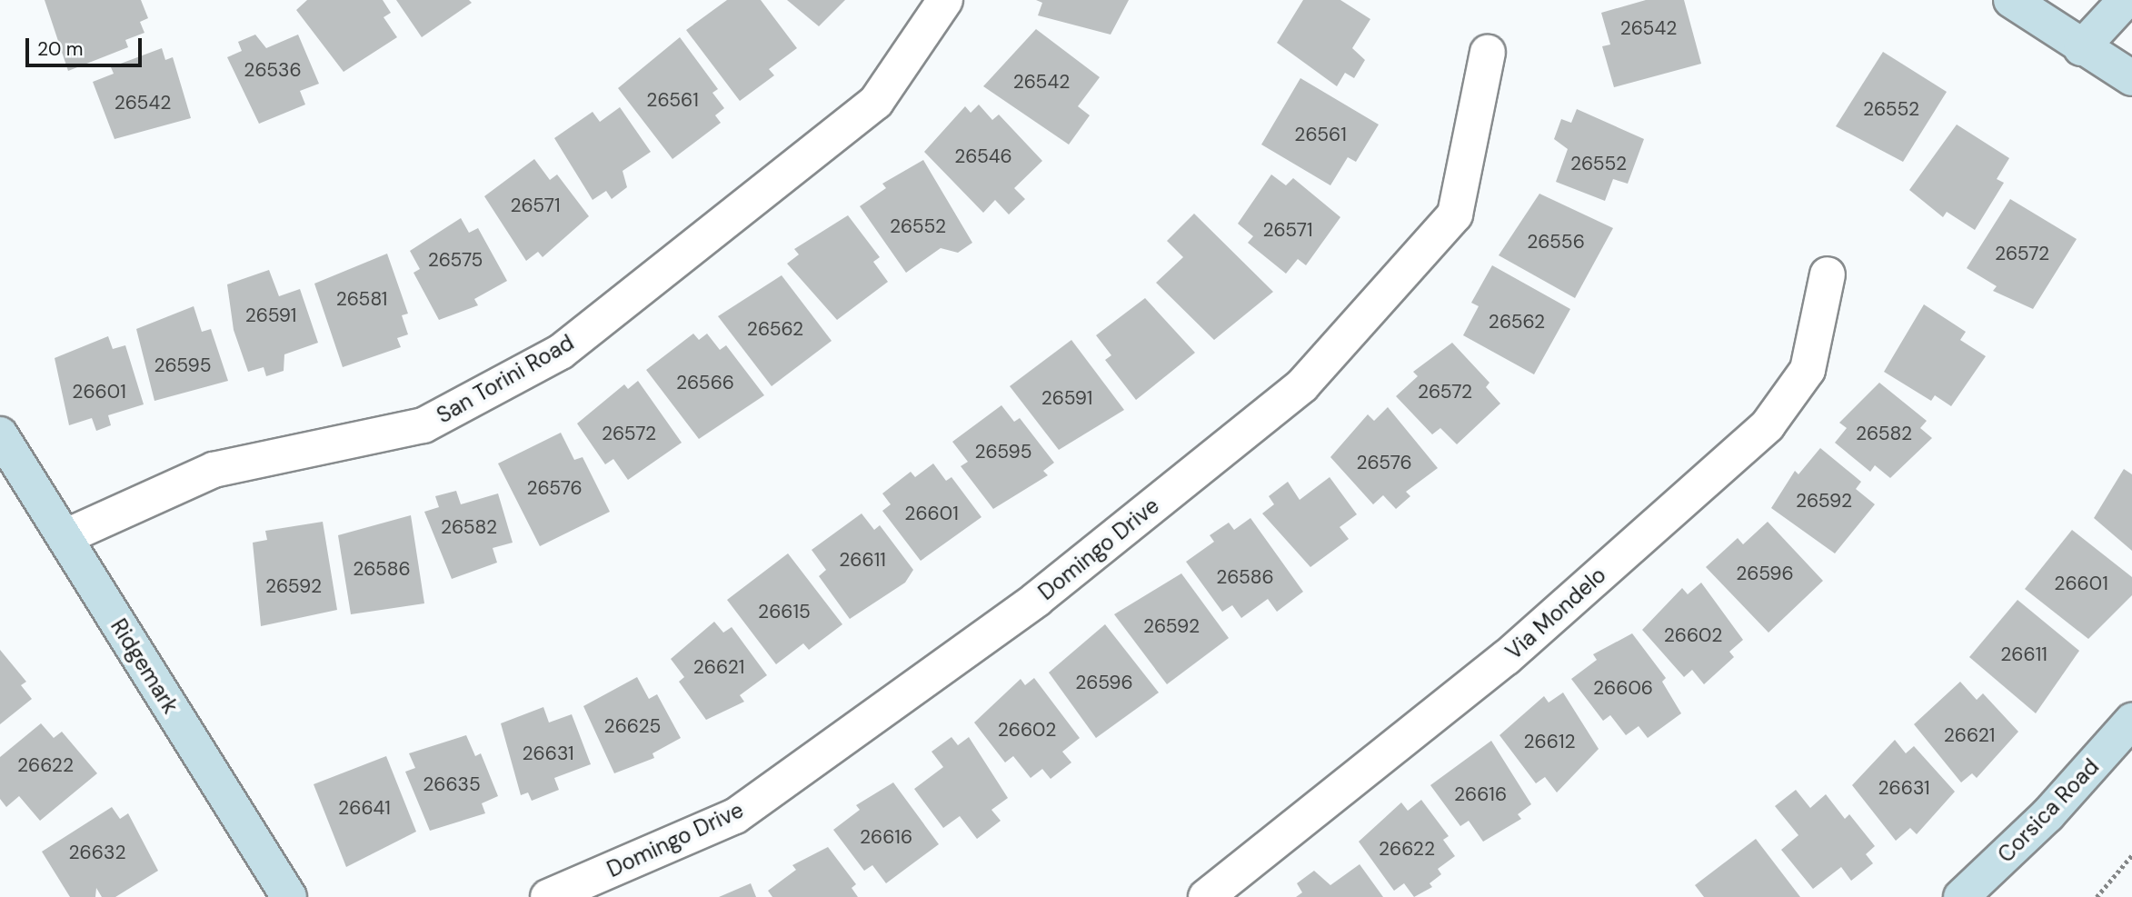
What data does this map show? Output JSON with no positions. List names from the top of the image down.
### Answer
{
  "streets": {
    "street": [
      "San Torini Road",
      "Domingo Drive",
      "Via Mondelo",
      "Ridgemark",
      "Corsica Road"
    ]
  },
  "crossings": [
    ["San Torini Road", "Ridgemark"]
  ],
  "house_numbers": [
    "26542",
    "26536",
    "26542",
    "26561",
    "26542",
    "26552",
    "26561",
    "26546",
    "26552",
    "26571",
    "26552",
    "26571",
    "26556",
    "26572",
    "26575",
    "26581",
    "26591",
    "26562",
    "26562",
    "26595",
    "26566",
    "26601",
    "26572",
    "26591",
    "26572",
    "26582",
    "26595",
    "26576",
    "26576",
    "26592",
    "26601",
    "26582",
    "26611",
    "26586",
    "26596",
    "26586",
    "26601",
    "26592",
    "26615",
    "26592",
    "26602",
    "26611",
    "26621",
    "26596",
    "26606",
    "26625",
    "26602",
    "26621",
    "26612",
    "26631",
    "26622",
    "26635",
    "26631",
    "26616",
    "26641",
    "26616",
    "26622",
    "26632"
  ],
  "scale_bar": "20 m"
}
